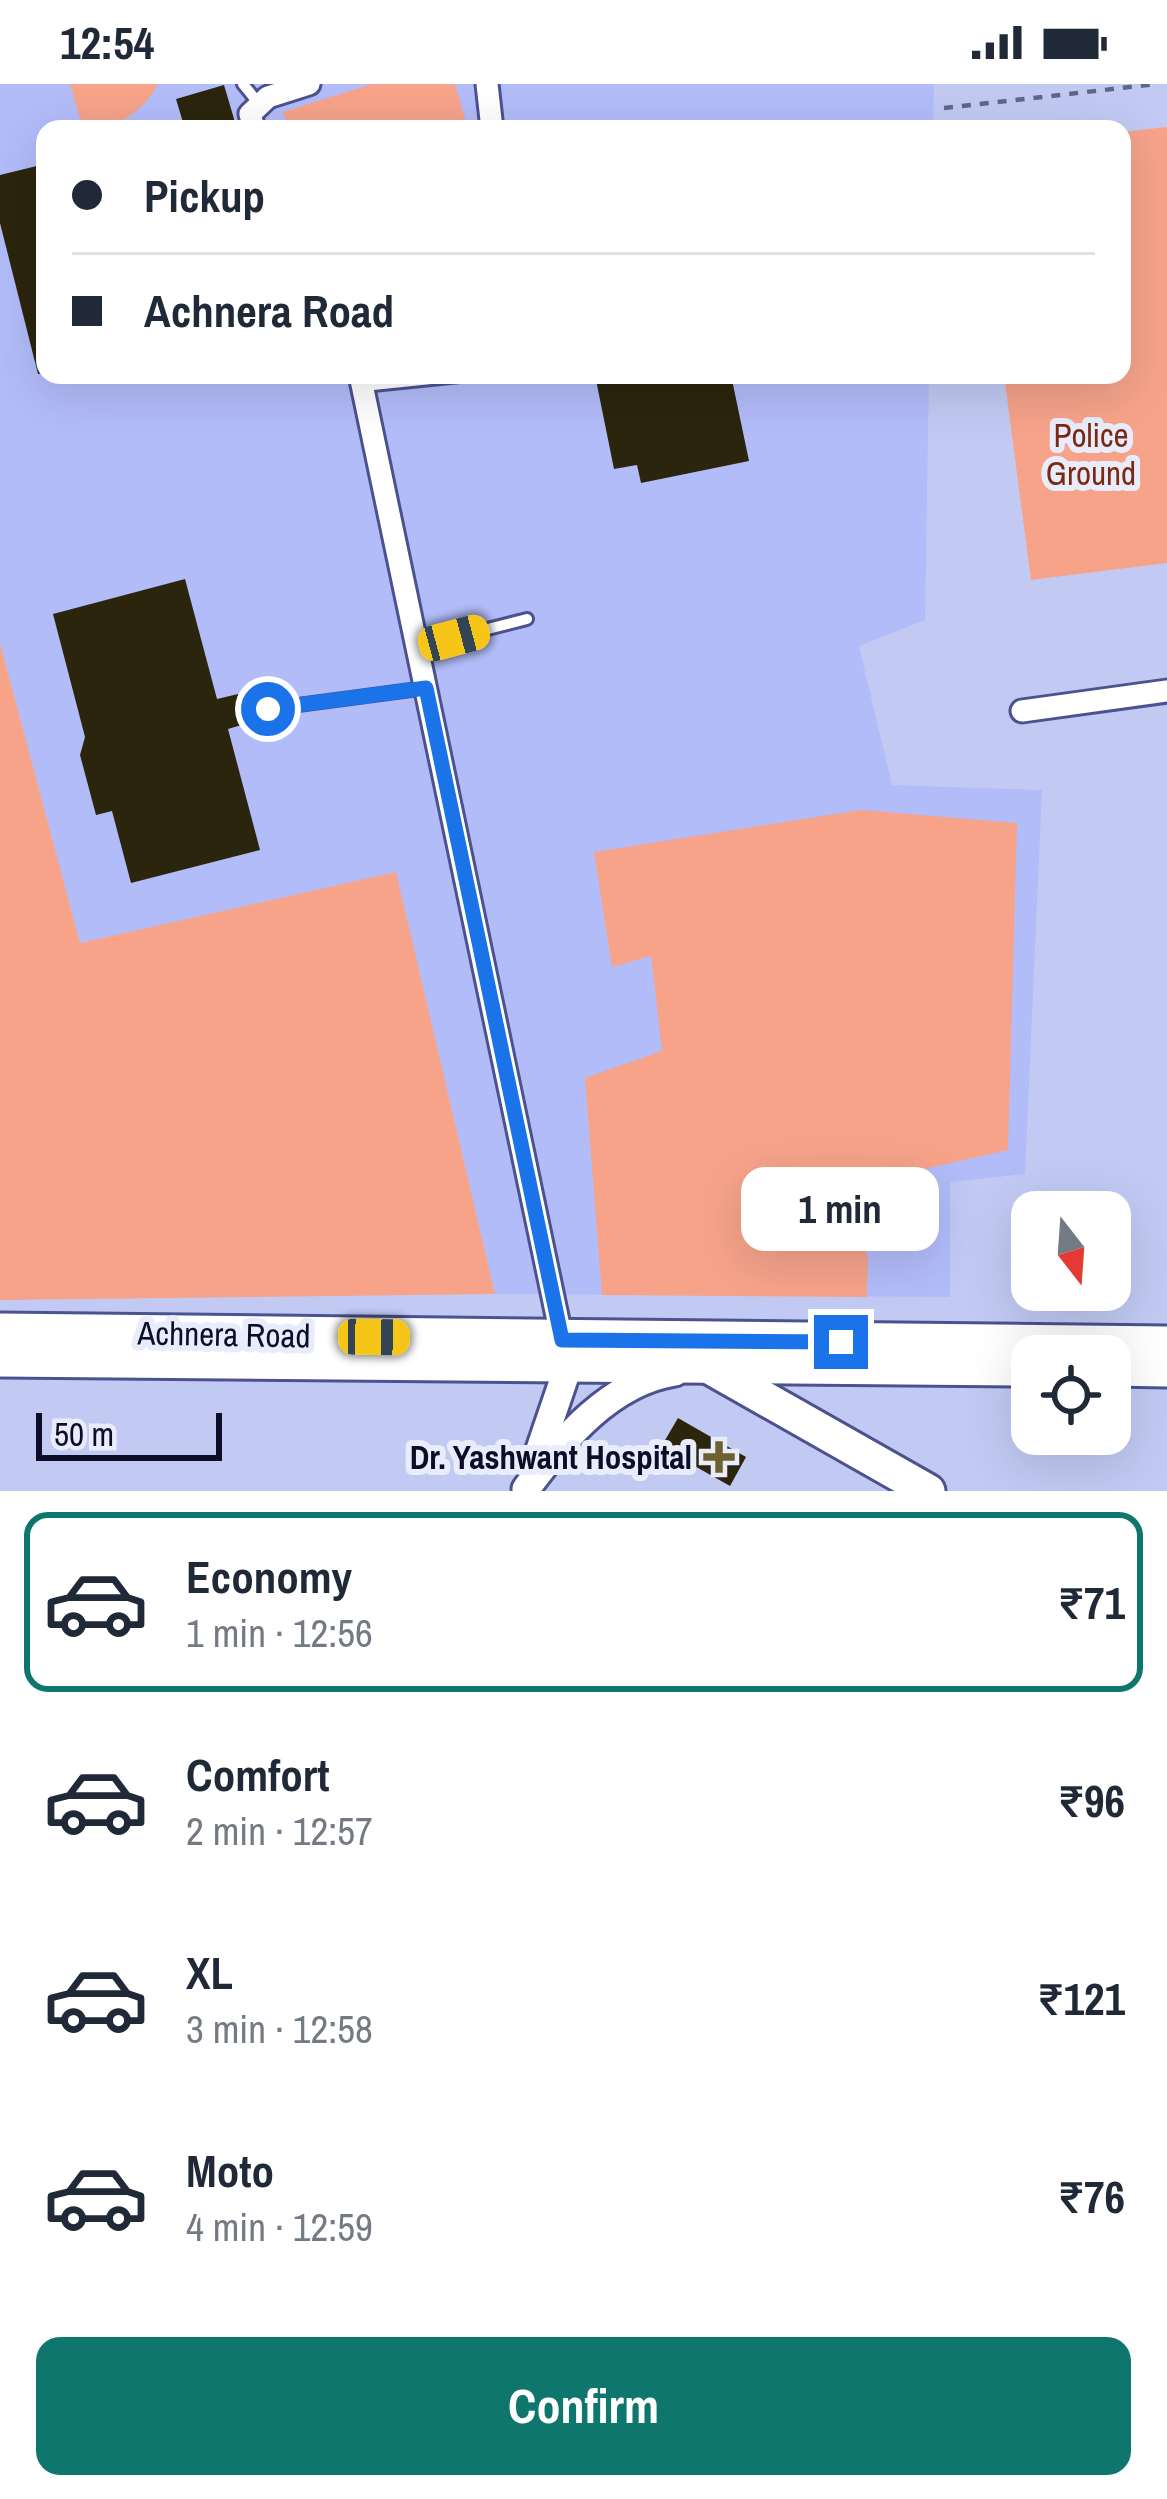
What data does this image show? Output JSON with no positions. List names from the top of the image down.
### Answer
{
  "streets": {
    "main road": ["Achnera Road"]
  },
  "parks": ["Police Ground"],
  "places": {
    "health": ["Dr. Yashwant Hospital"]
  },
  "scale_bar": "50 m",
  "north": "bottom",
  "page": {
    "status": "12:54",
    "banner": ["Pickup", "Achnera Road"],
    "bubble": "1 min",
    "scale": "50 m",
    "list": [
      {
        "name": "Economy",
        "note": "1 min · 12:56",
        "value": "₹71"
      },
      {
        "name": "Comfort",
        "note": "2 min · 12:57",
        "value": "₹96"
      },
      {
        "name": "XL",
        "note": "3 min · 12:58",
        "value": "₹121"
      },
      {
        "name": "Moto",
        "note": "4 min · 12:59",
        "value": "₹76"
      }
    ],
    "buttons": "Confirm"
  }
}
